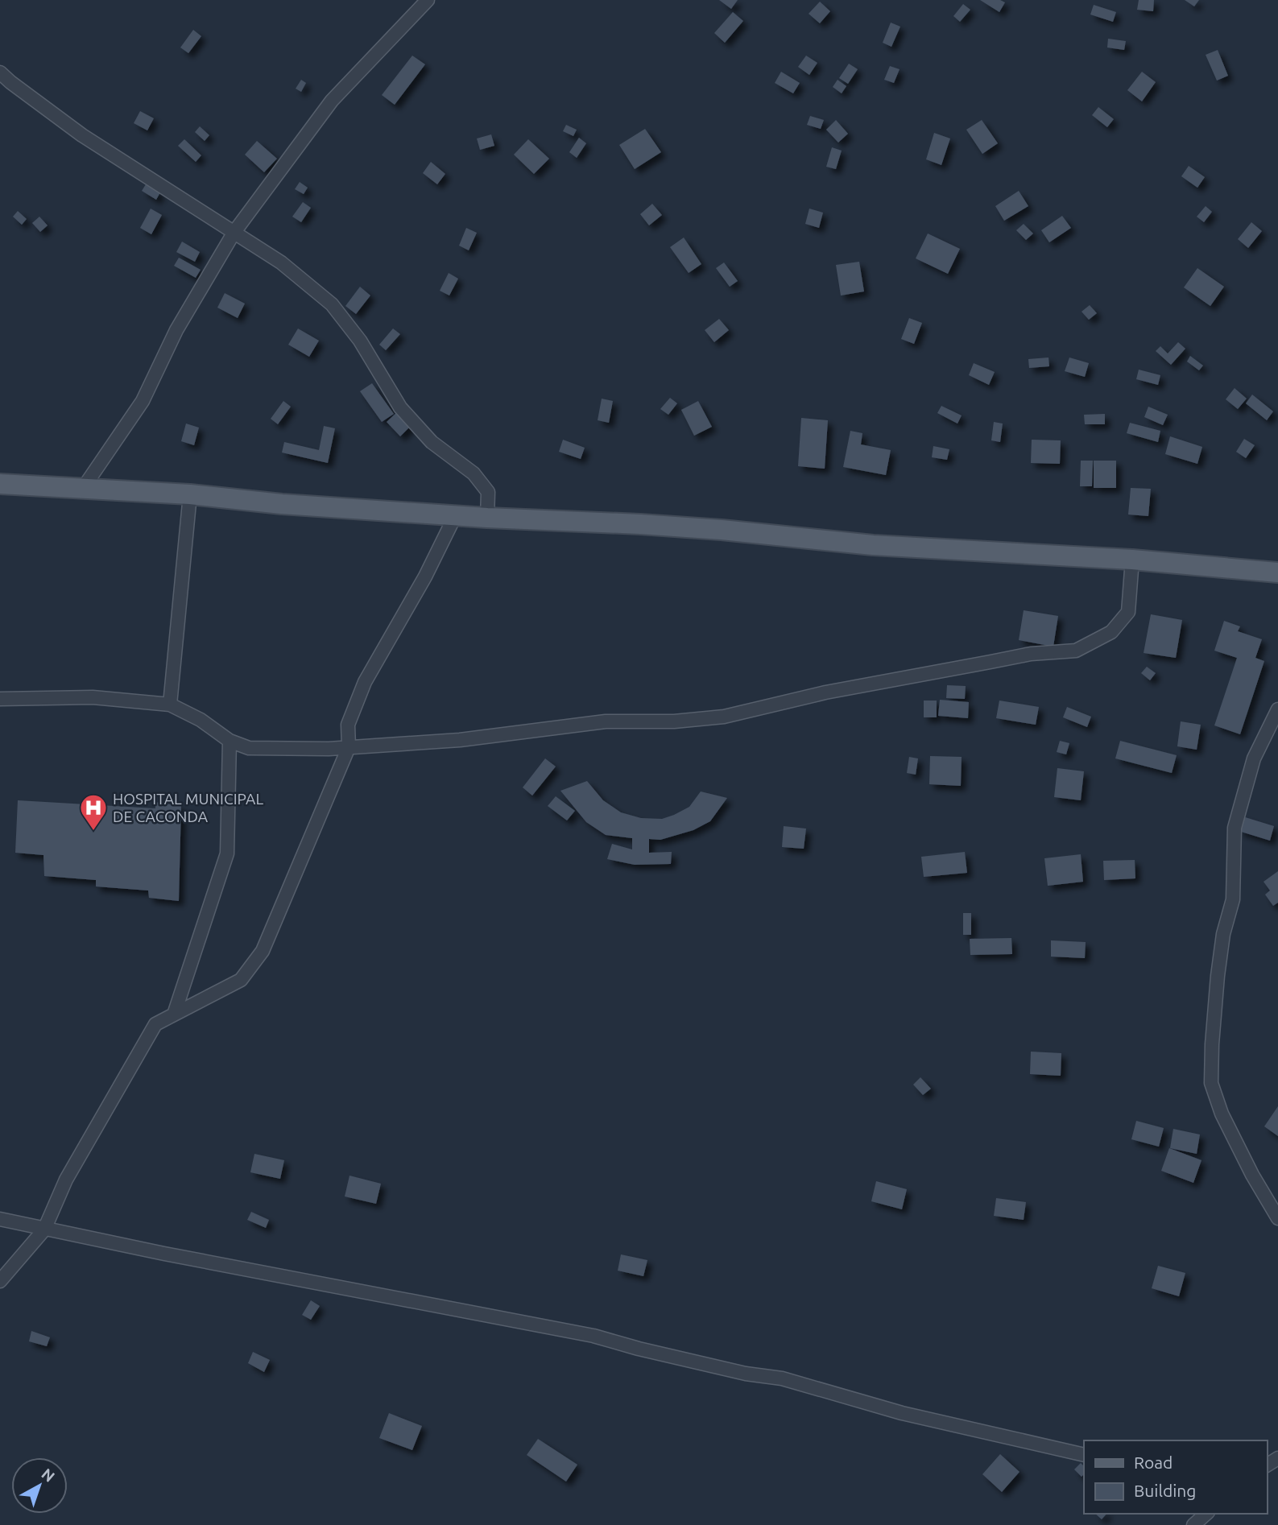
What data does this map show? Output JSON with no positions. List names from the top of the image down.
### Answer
{
  "places": {
    "hospital": ["HOSPITAL MUNICIPAL DE CACONDA"]
  },
  "legend": ["Road", "Building"],
  "north": "top right"
}
